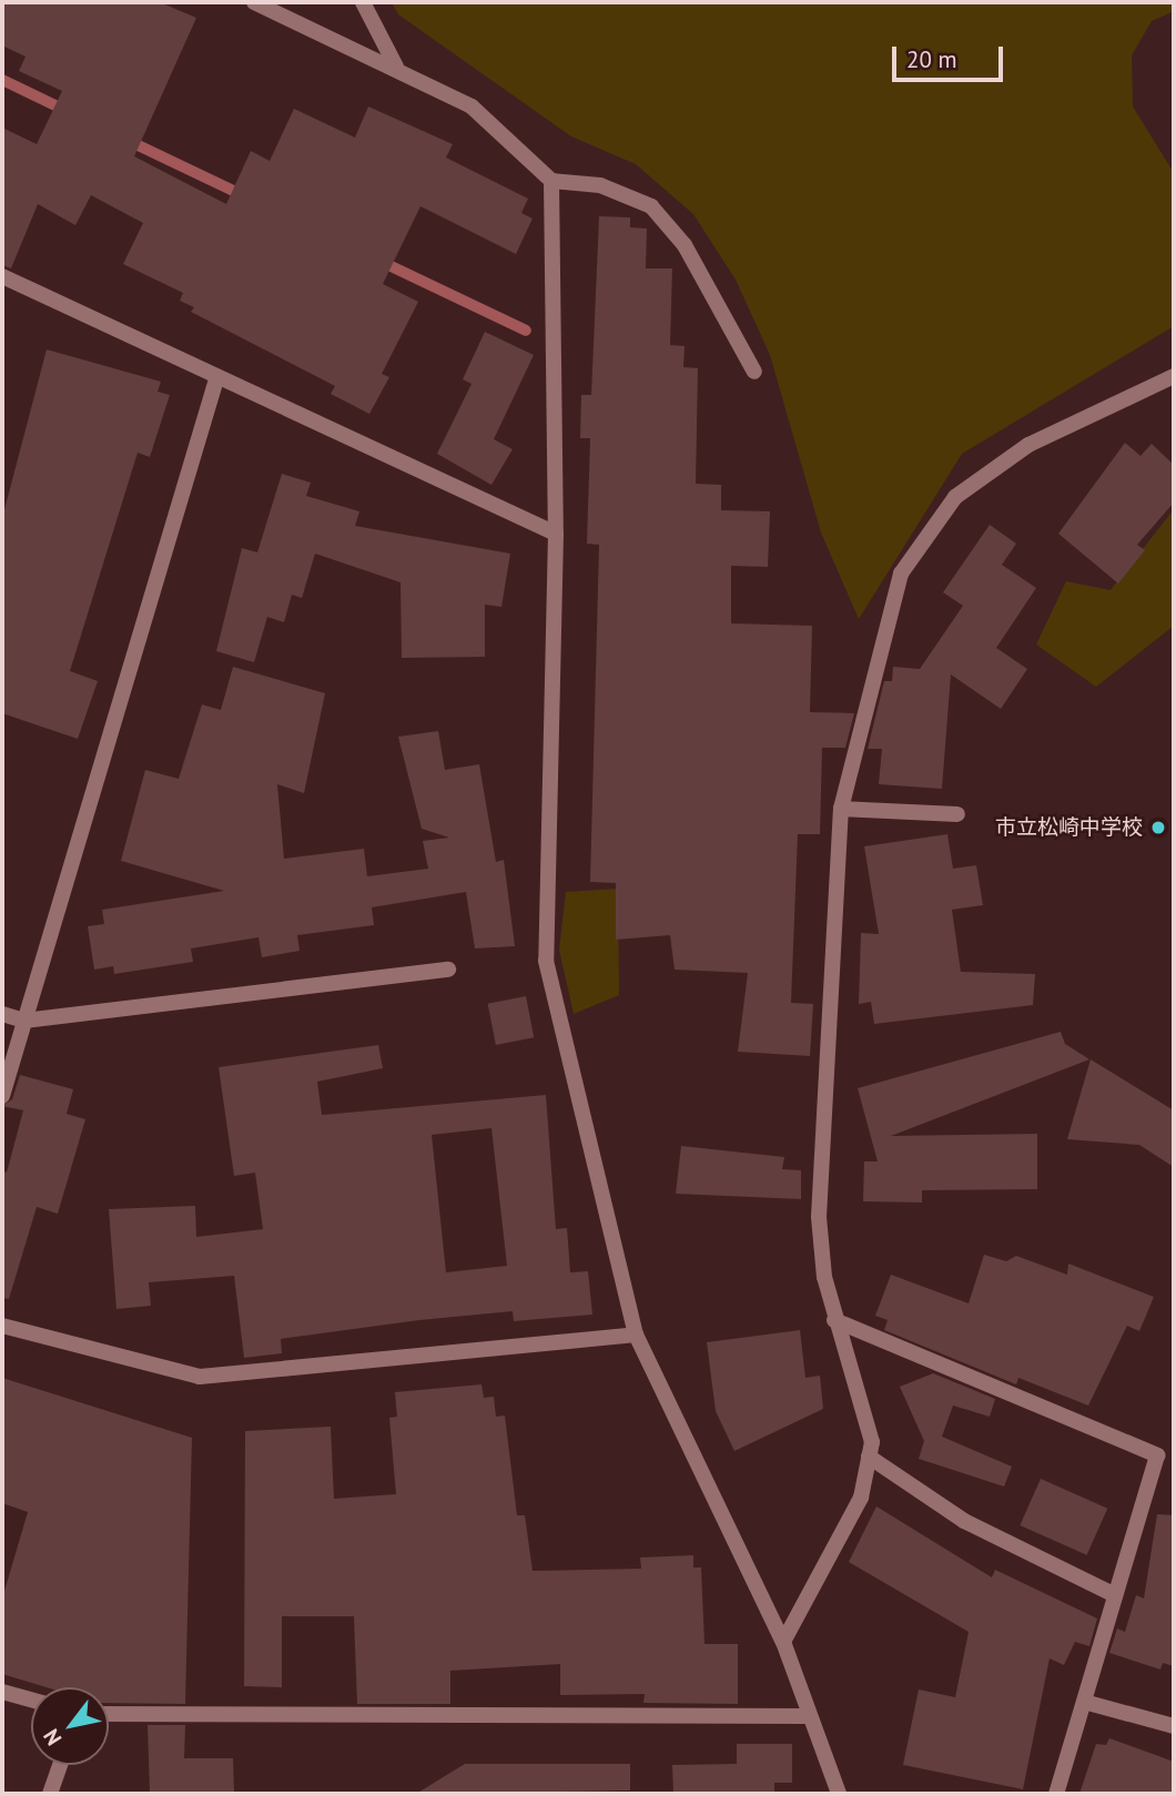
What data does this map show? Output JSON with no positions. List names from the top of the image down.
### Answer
{
  "places": ["市立松崎中学校"],
  "scale_bar": "20 m",
  "north": "bottom left"
}
